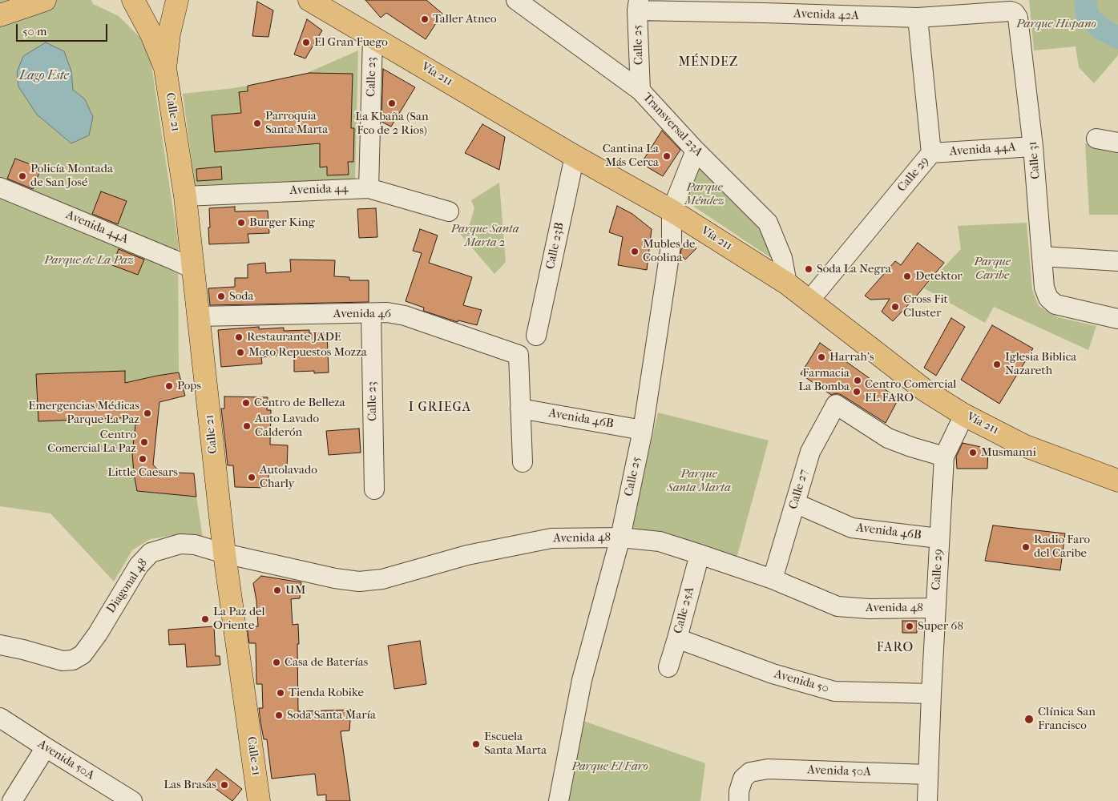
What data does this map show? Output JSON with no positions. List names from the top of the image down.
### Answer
{
  "streets": {
    "main road": ["Vía 211", "Calle 21"],
    "street": [
      "Avenida 42A",
      "Calle 25",
      "Calle 23",
      "Transversal 23A",
      "Avenida 44A",
      "Calle 31",
      "Calle 29",
      "Avenida 44",
      "Calle 23B",
      "Avenida 46",
      "Avenida 46B",
      "Calle 27",
      "Avenida 48",
      "Diagonal 48",
      "Calle 25A",
      "Avenida 50",
      "Avenida 50A"
    ]
  },
  "crossings": [
    ["Avenida 42A", "Calle 25"],
    ["Avenida 42A", "Calle 31"],
    ["Avenida 42A", "Calle 29"],
    ["Calle 25", "Vía 211"],
    ["Calle 25", "Transversal 23A"],
    ["Calle 25", "Avenida 46B"],
    ["Calle 25", "Avenida 48"],
    ["Vía 211", "Calle 23"],
    ["Vía 211", "Transversal 23A"],
    ["Vía 211", "Calle 29"],
    ["Vía 211", "Calle 23B"],
    ["Calle 23", "Avenida 44"],
    ["Calle 23", "Avenida 46"],
    ["Calle 21", "Avenida 44A"],
    ["Calle 21", "Avenida 44"],
    ["Calle 21", "Avenida 46"],
    ["Calle 21", "Avenida 48"],
    ["Calle 21", "Diagonal 48"],
    ["Avenida 44A", "Calle 31"],
    ["Avenida 44A", "Calle 29"],
    ["Calle 29", "Avenida 46B"],
    ["Calle 29", "Calle 27"],
    ["Calle 29", "Avenida 48"],
    ["Calle 29", "Avenida 50"],
    ["Calle 29", "Avenida 50A"],
    ["Avenida 46", "Avenida 46B"],
    ["Avenida 46B", "Calle 27"],
    ["Calle 27", "Avenida 48"],
    ["Avenida 48", "Diagonal 48"],
    ["Avenida 48", "Calle 25A"],
    ["Calle 25A", "Avenida 50"]
  ],
  "districts": ["MÉNDEZ", "I GRIEGA", "FARO"],
  "water": ["Lago Este"],
  "parks": [
    "Parque Hispano",
    "Parque Méndez",
    "Parque Santa Marta 2",
    "Parque de La Paz",
    "Parque Caribe",
    "Parque Santa Marta",
    "Parque El Faro"
  ],
  "places": [
    "Taller Atneo",
    "El Gran Fuego",
    "La Kbaña (San Fco de 2 Rios)",
    "Parroquia Santa Marta",
    "Cantina La Más Cerca",
    "Policía Montada de San José",
    "Burger King",
    "Mubles de Coolina",
    "Soda La Negra",
    "Detektor",
    "Soda",
    "Cross Fit Cluster",
    "Restaurante JADE",
    "Moto Repuestos Mozza",
    "Harrah's",
    "Iglesia Biblica Nazareth",
    "Farmacia La Bomba",
    "Pops",
    "Centro Comercial EL FARO",
    "Centro de Belleza",
    "Emergencias Médicas Parque La Paz",
    "Auto Lavado Calderón",
    "Centro Comercial La Paz",
    "Musmanni",
    "Little Caesars",
    "Autolavado Charly",
    "Radio Faro del Caribe",
    "UM",
    "La Paz del Oriente",
    "Super 68",
    "Casa de Baterías",
    "Tienda Robike",
    "Soda Santa María",
    "Clínica San Francisco",
    "Escuela Santa Marta",
    "Las Brasas"
  ],
  "scale_bar": "50 m"
}
